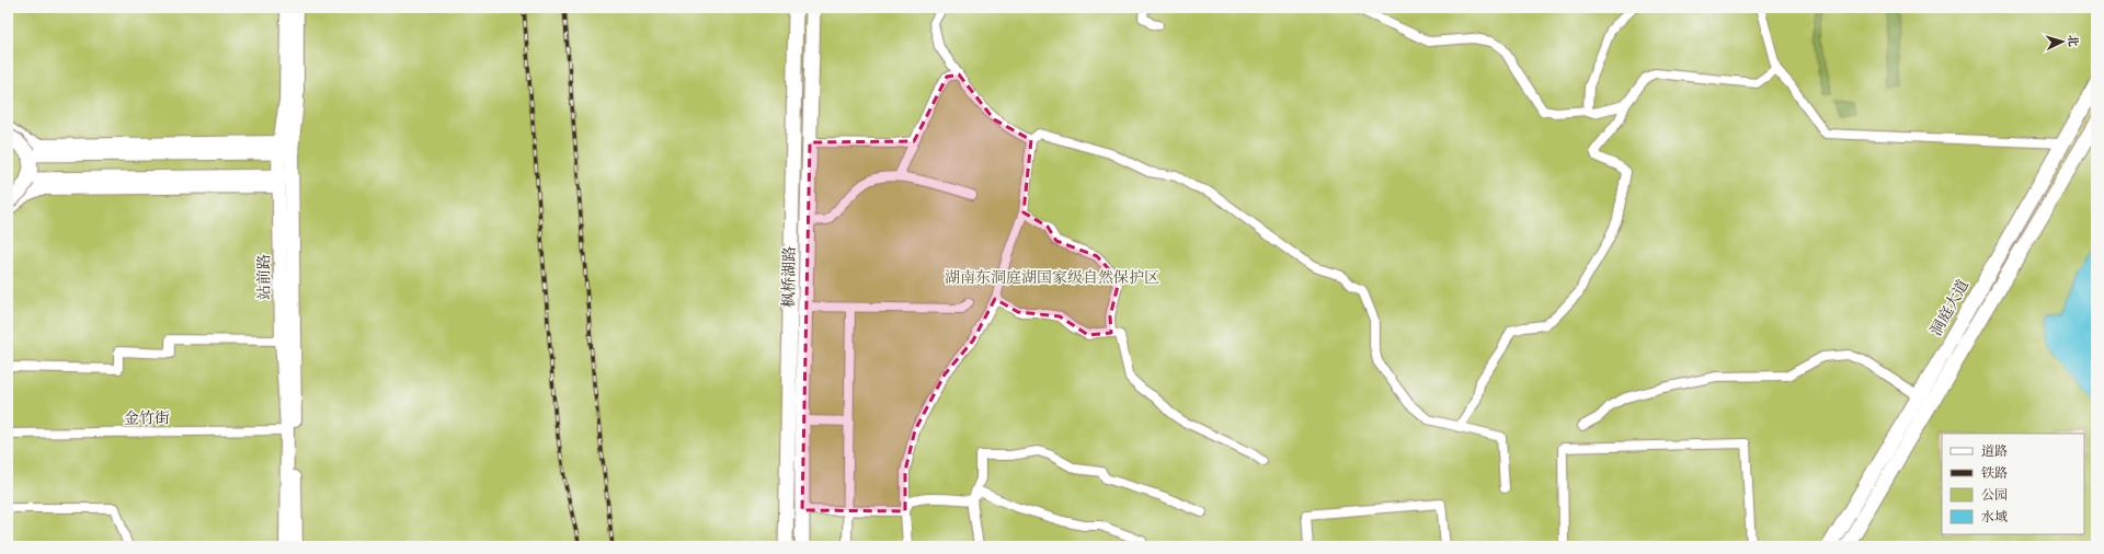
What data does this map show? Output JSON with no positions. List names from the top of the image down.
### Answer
{
  "streets": {
    "main road": ["站前路", "枫桥湖路", "洞庭大道"],
    "street": ["金竹街"]
  },
  "crossings": [
    ["站前路", "金竹街"]
  ],
  "parks": ["湖南东洞庭湖国家级自然保护区"],
  "legend": [
    "道路",
    "铁路",
    "公园",
    "水域"
  ],
  "north": "right"
}
